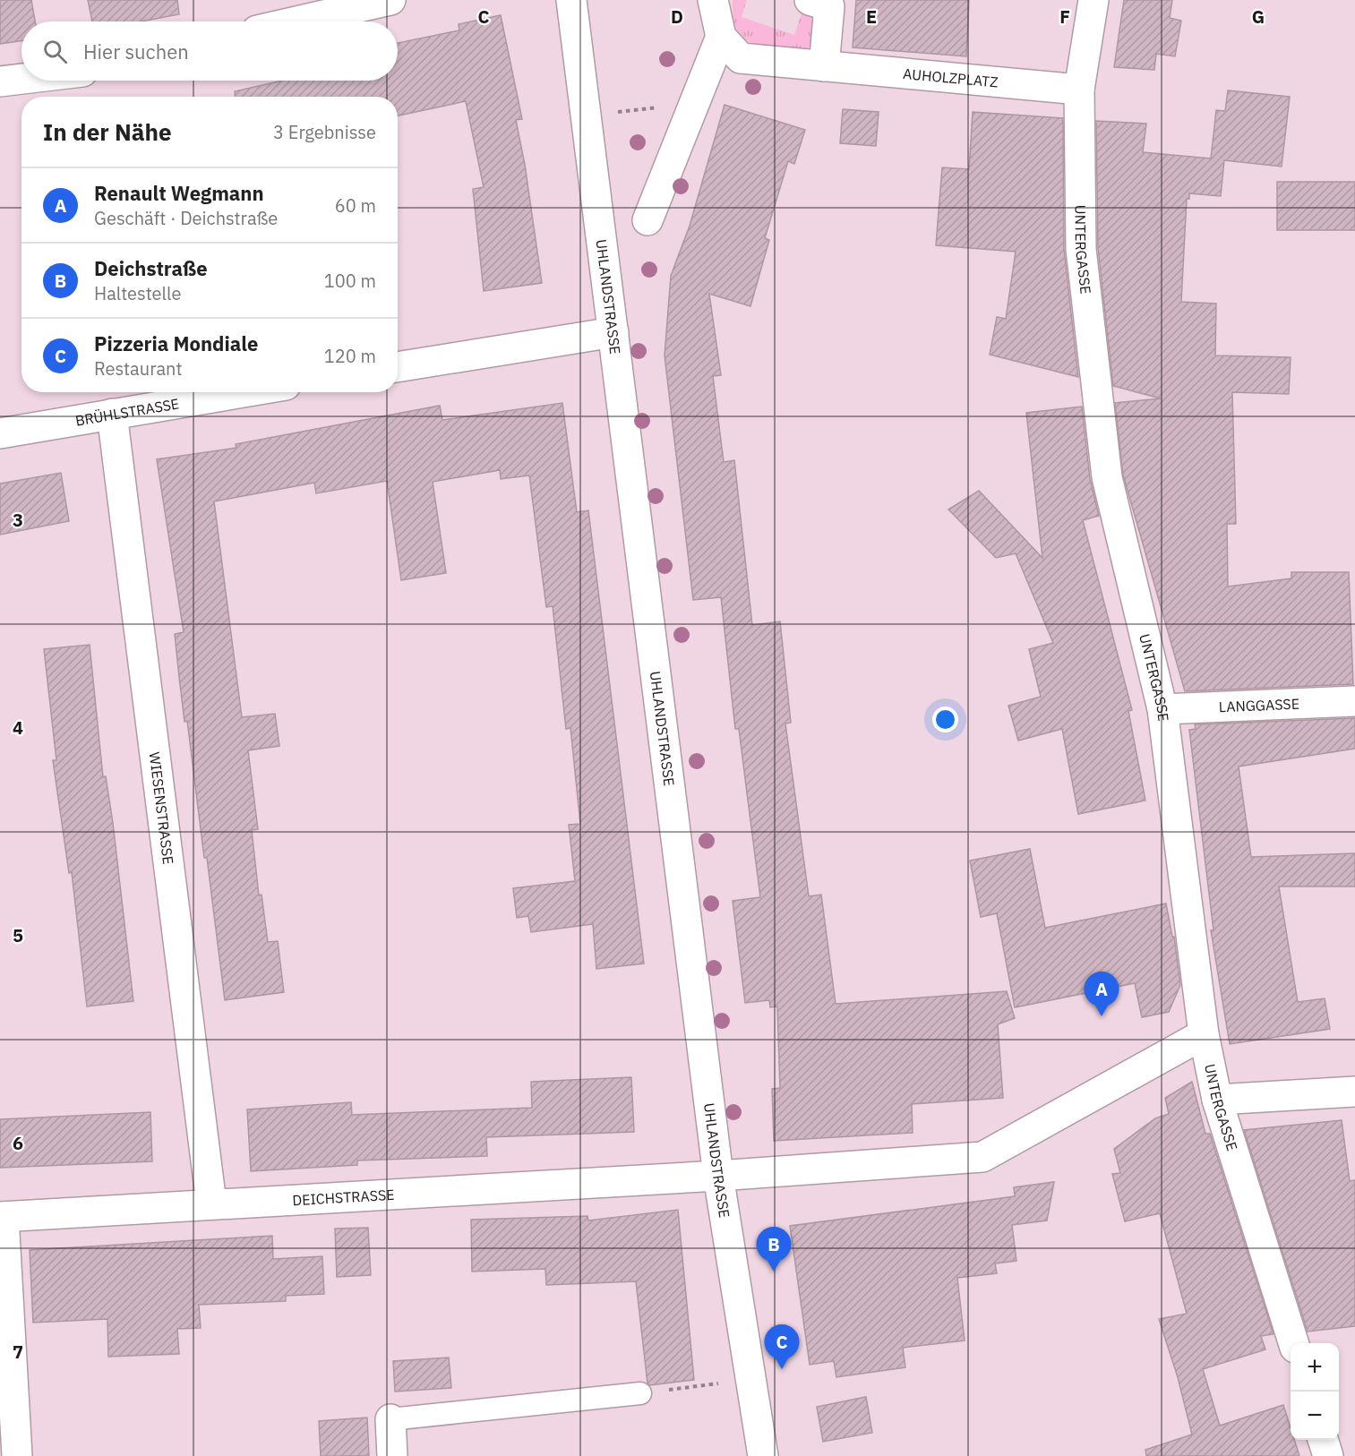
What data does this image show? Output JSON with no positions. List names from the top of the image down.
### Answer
{
  "streets": {
    "street": [
      "AUHOLZPLATZ",
      "UNTERGASSE",
      "UHLANDSTRASSE",
      "BRÜHLSTRASSE",
      "LANGGASSE",
      "WIESENSTRASSE",
      "DEICHSTRASSE"
    ]
  },
  "crossings": [
    ["AUHOLZPLATZ", "UNTERGASSE"],
    ["UNTERGASSE", "LANGGASSE"],
    ["UNTERGASSE", "DEICHSTRASSE"],
    ["UHLANDSTRASSE", "DEICHSTRASSE"],
    ["BRÜHLSTRASSE", "WIESENSTRASSE"],
    ["WIESENSTRASSE", "DEICHSTRASSE"]
  ],
  "page": {
    "search": "Hier suchen",
    "heading": ["In der Nähe", "3 Ergebnisse"],
    "list": [
      {
        "mark": "A",
        "name": "Renault Wegmann",
        "note": "Geschäft · Deichstraße",
        "value": "60 m"
      },
      {
        "mark": "B",
        "name": "Deichstraße",
        "note": "Haltestelle",
        "value": "100 m"
      },
      {
        "mark": "C",
        "name": "Pizzeria Mondiale",
        "note": "Restaurant",
        "value": "120 m"
      }
    ],
    "pins": ["A", "B", "C"],
    "map_buttons": ["+", "−"]
  },
  "grid": {
    "columns": [
      "C",
      "D",
      "E",
      "F",
      "G"
    ],
    "rows": [
      "3",
      "4",
      "5",
      "6",
      "7"
    ]
  }
}
